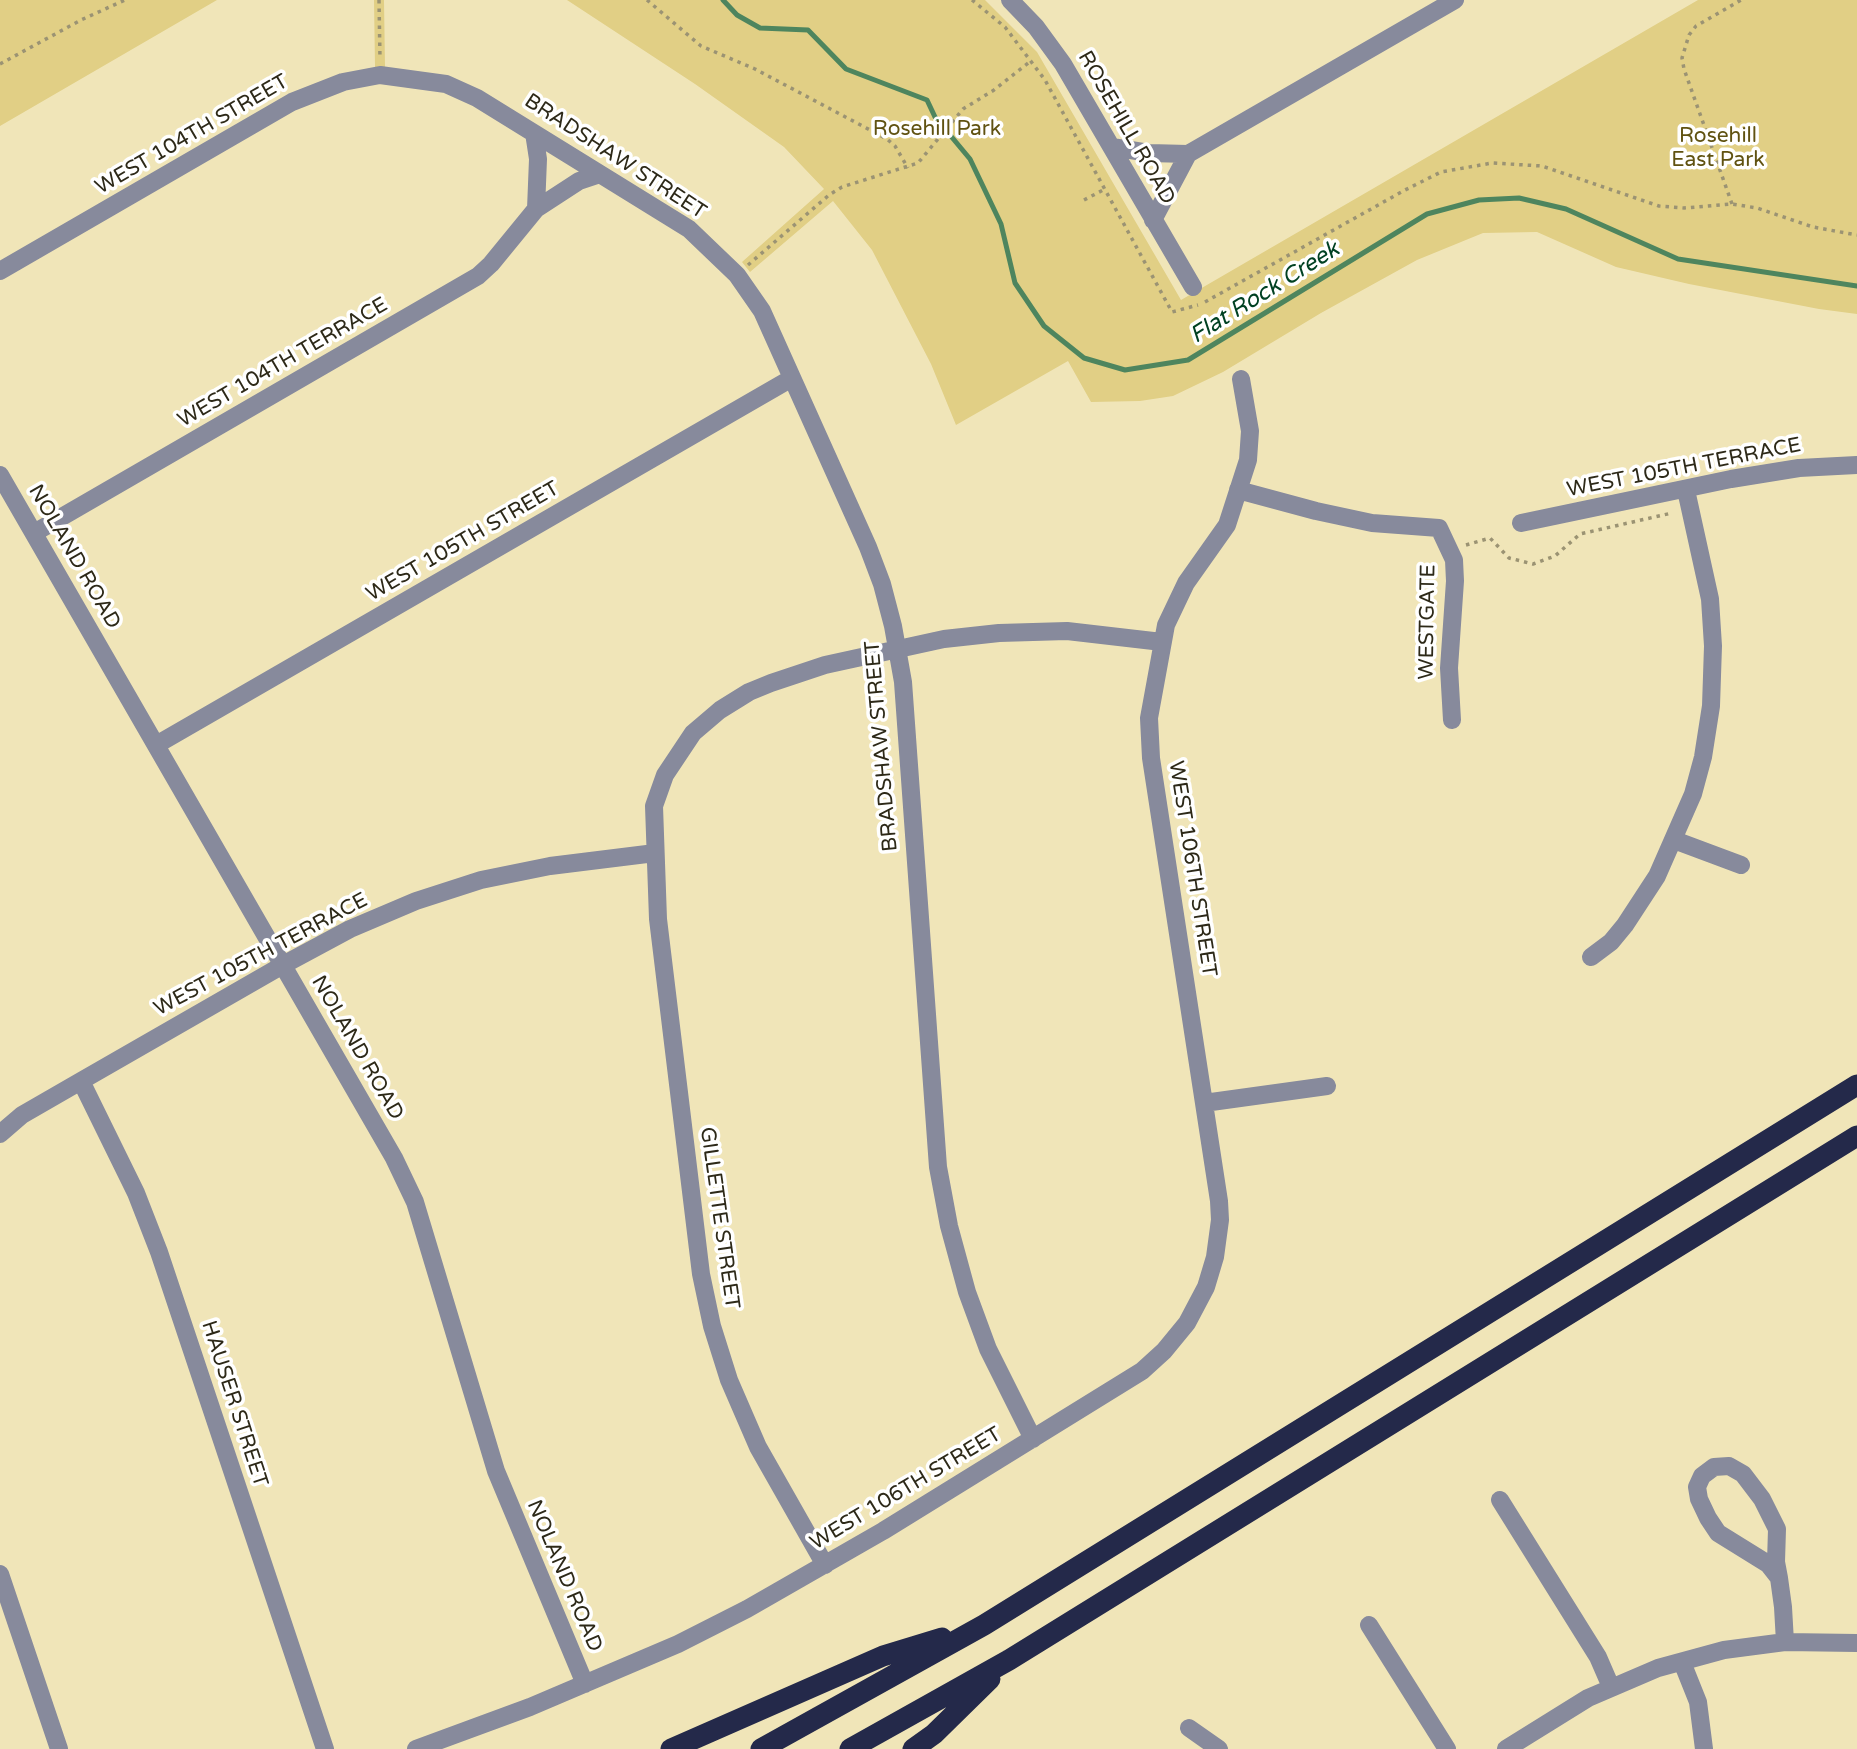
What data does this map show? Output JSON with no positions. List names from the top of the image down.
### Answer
{
  "streets": {
    "street": [
      "ROSEHILL ROAD",
      "WEST 104TH STREET",
      "BRADSHAW STREET",
      "WEST 104TH TERRACE",
      "WEST 105TH TERRACE",
      "WEST 105TH STREET",
      "NOLAND ROAD",
      "WESTGATE",
      "WEST 106TH STREET",
      "GILLETTE STREET",
      "HAUSER STREET"
    ]
  },
  "crossings": [
    ["WEST 104TH STREET", "BRADSHAW STREET"],
    ["BRADSHAW STREET", "WEST 104TH TERRACE"],
    ["BRADSHAW STREET", "WEST 105TH STREET"],
    ["BRADSHAW STREET", "WEST 106TH STREET"],
    ["WEST 104TH TERRACE", "NOLAND ROAD"],
    ["WEST 105TH TERRACE", "NOLAND ROAD"],
    ["WEST 105TH TERRACE", "GILLETTE STREET"],
    ["WEST 105TH TERRACE", "HAUSER STREET"],
    ["WEST 105TH STREET", "NOLAND ROAD"],
    ["NOLAND ROAD", "WEST 106TH STREET"],
    ["WEST 106TH STREET", "GILLETTE STREET"]
  ],
  "water": ["Flat Rock Creek"],
  "parks": ["Rosehill Park", "Rosehill East Park"]
}
